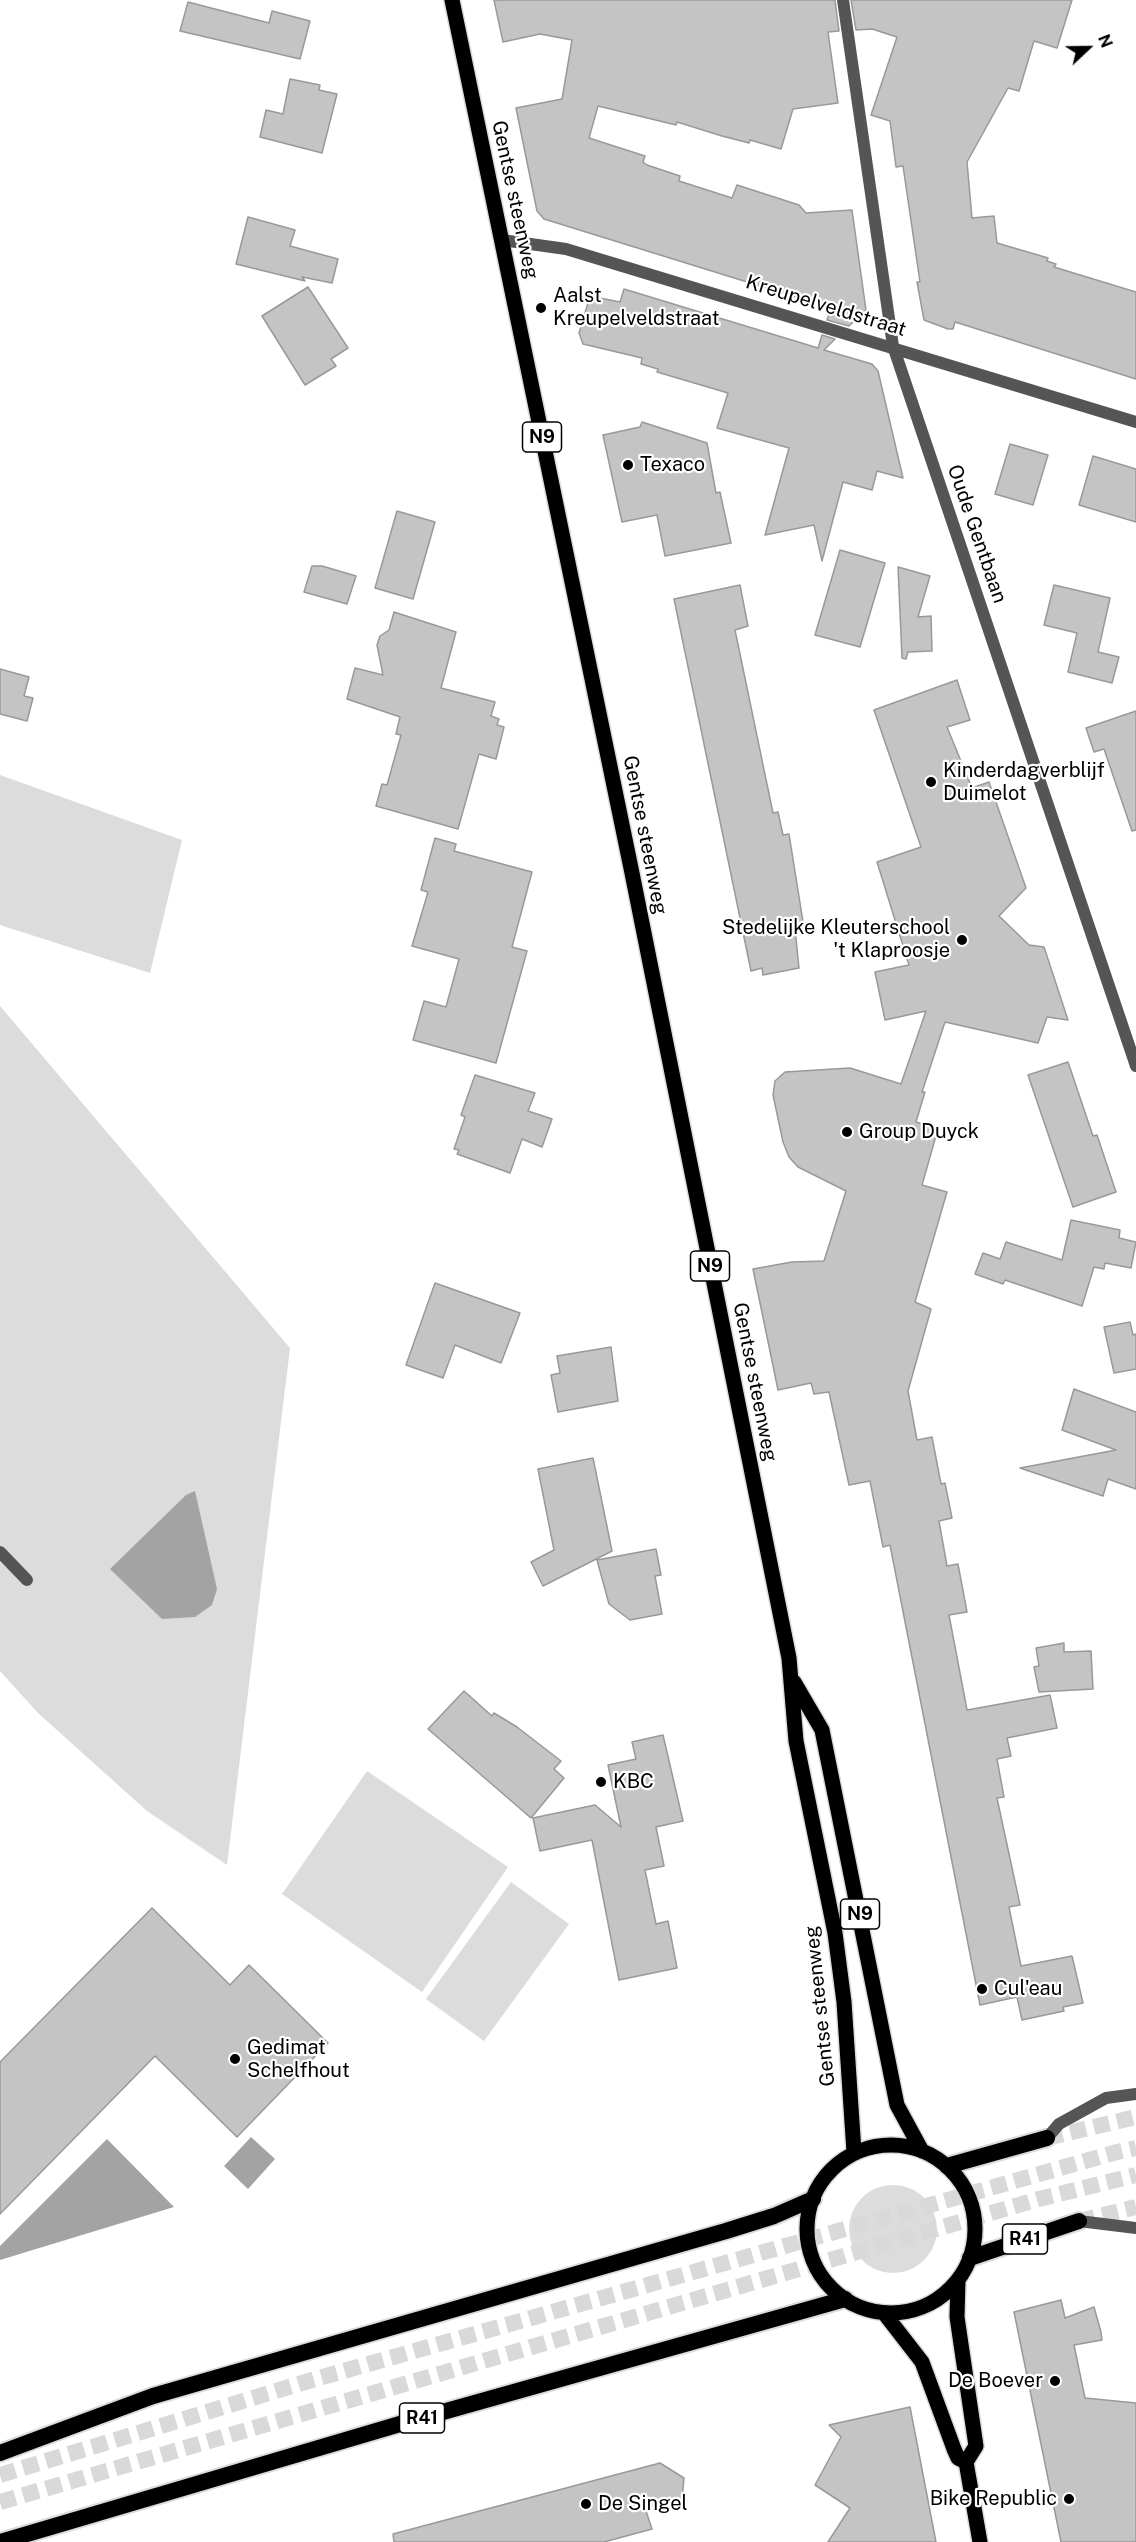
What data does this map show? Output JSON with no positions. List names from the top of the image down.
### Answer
{
  "streets": {
    "highway": ["R41"],
    "main road": ["Gentse steenweg", "N9"],
    "street": ["Kreupelveldstraat", "Oude Gentbaan"]
  },
  "crossings": [
    ["Gentse steenweg", "Kreupelveldstraat"],
    ["Gentse steenweg", "R41"],
    ["Kreupelveldstraat", "Oude Gentbaan"]
  ],
  "places": [
    "Aalst Kreupelveldstraat",
    "Texaco",
    "Kinderdagverblijf Duimelot",
    "Stedelijke Kleuterschool 't Klaproosje",
    "Group Duyck",
    "KBC",
    "Cul'eau",
    "Gedimat Schelfhout",
    "De Boever",
    "Bike Republic",
    "De Singel"
  ],
  "north": "right"
}
